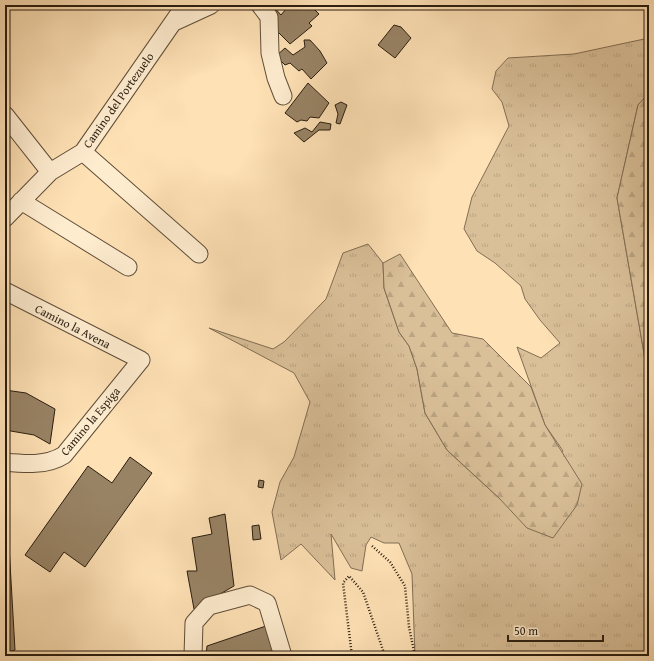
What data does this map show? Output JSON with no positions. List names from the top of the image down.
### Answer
{
  "streets": {
    "street": ["Camino del Portezuelo", "Camino la Avena", "Camino la Espiga"]
  },
  "crossings": [
    ["Camino la Avena", "Camino la Espiga"]
  ],
  "scale_bar": "50 m"
}
